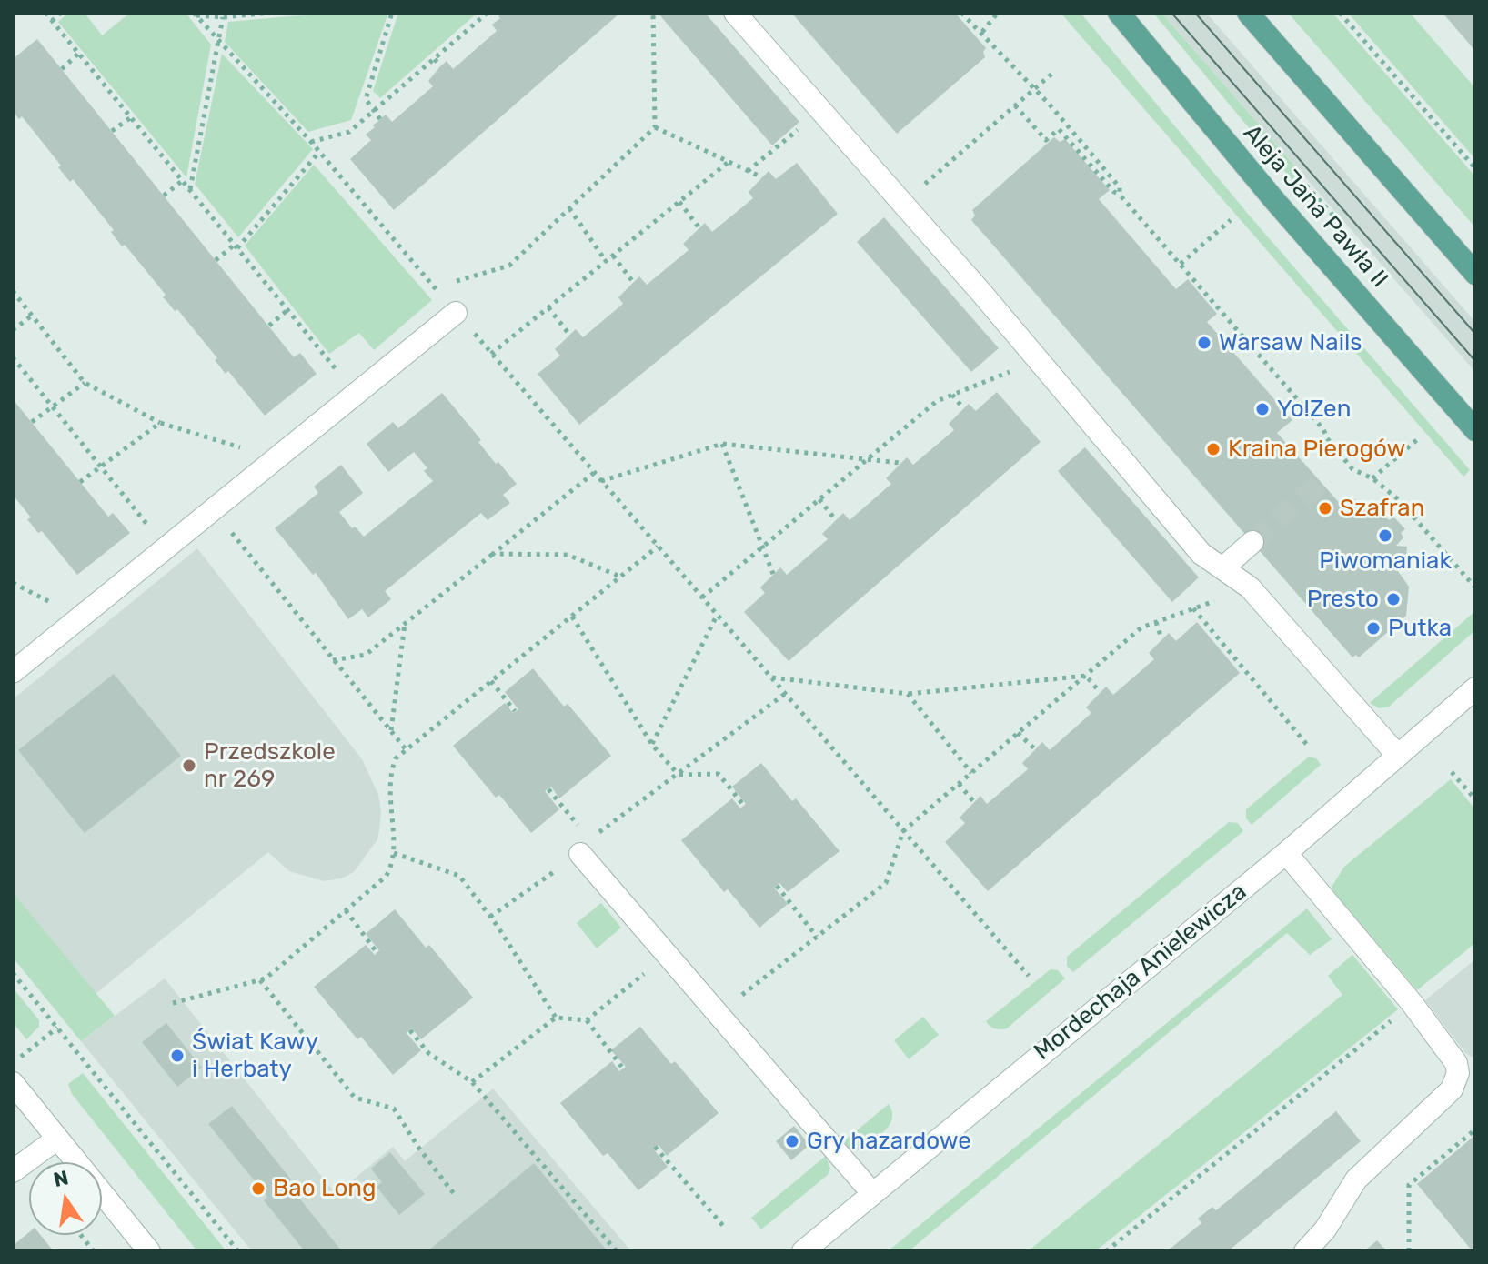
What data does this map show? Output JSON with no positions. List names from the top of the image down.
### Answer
{
  "streets": {
    "main road": ["Aleja Jana Pawła II"],
    "street": ["Mordechaja Anielewicza"]
  },
  "places": [
    "Warsaw Nails",
    "Yo!Zen",
    "Kraina Pierogów",
    "Szafran",
    "Piwomaniak",
    "Presto",
    "Putka",
    "Przedszkole nr 269",
    "Świat Kawy i Herbaty",
    "Gry hazardowe",
    "Bao Long"
  ],
  "north": "top"
}
